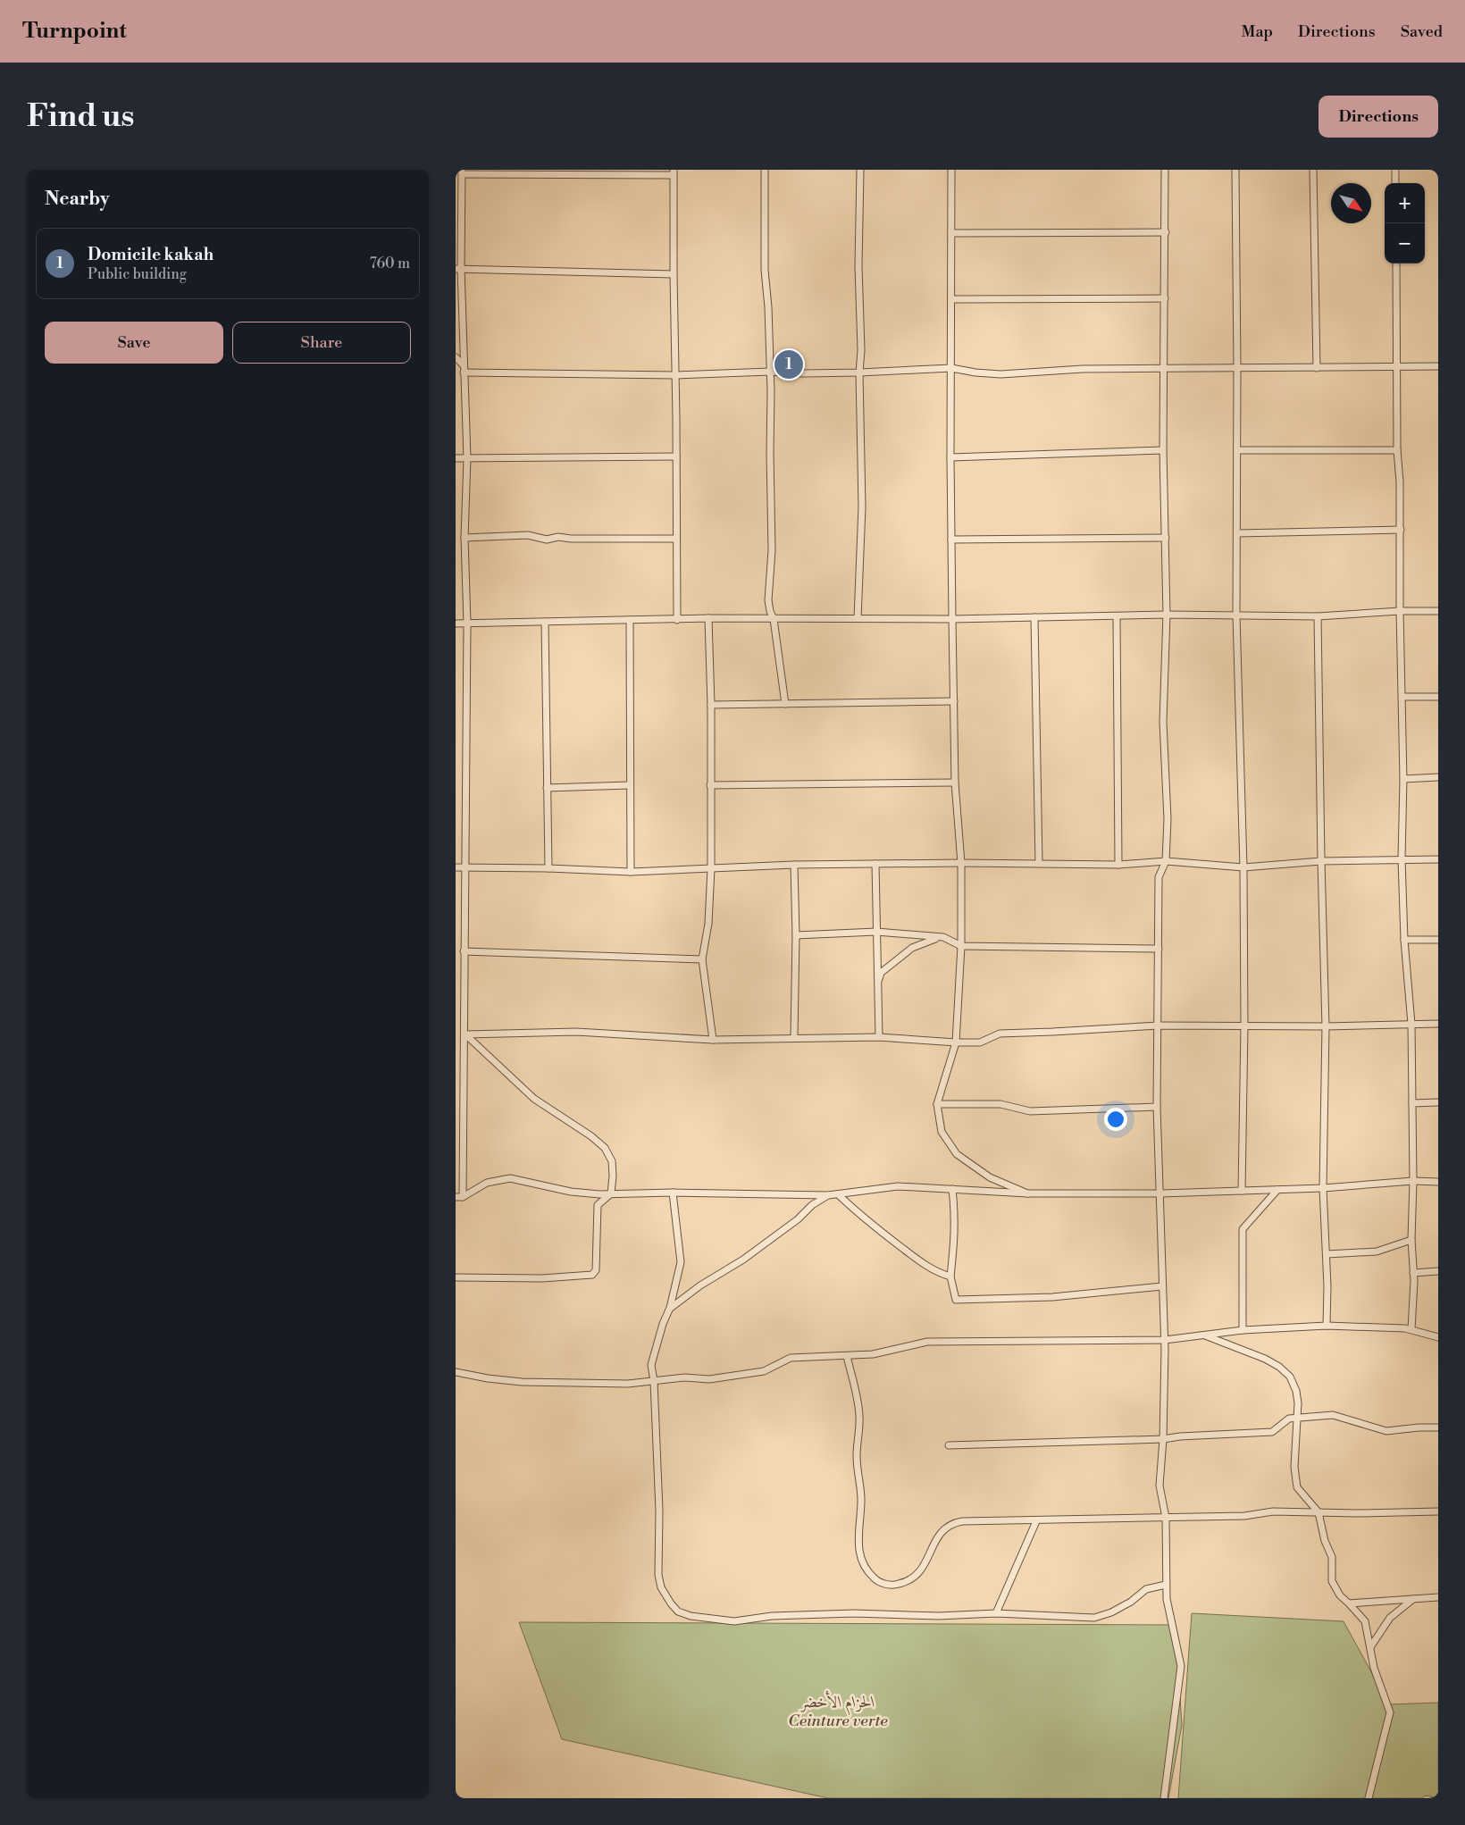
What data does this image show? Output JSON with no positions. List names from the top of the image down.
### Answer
{
  "parks": ["الحزام الأخضر Ceinture verte"],
  "north": "bottom right",
  "page": {
    "header": "Turnpoint",
    "nav": ["Map", "Directions", "Saved"],
    "buttons": [
      "Directions",
      ["Save", "Share"]
    ],
    "title": "Find us",
    "heading": "Nearby",
    "map_buttons": ["+", "−"],
    "list": [
      {
        "mark": "1",
        "name": "Domicile kakah",
        "note": "Public building",
        "value": "760 m"
      }
    ],
    "pins": "1"
  }
}
